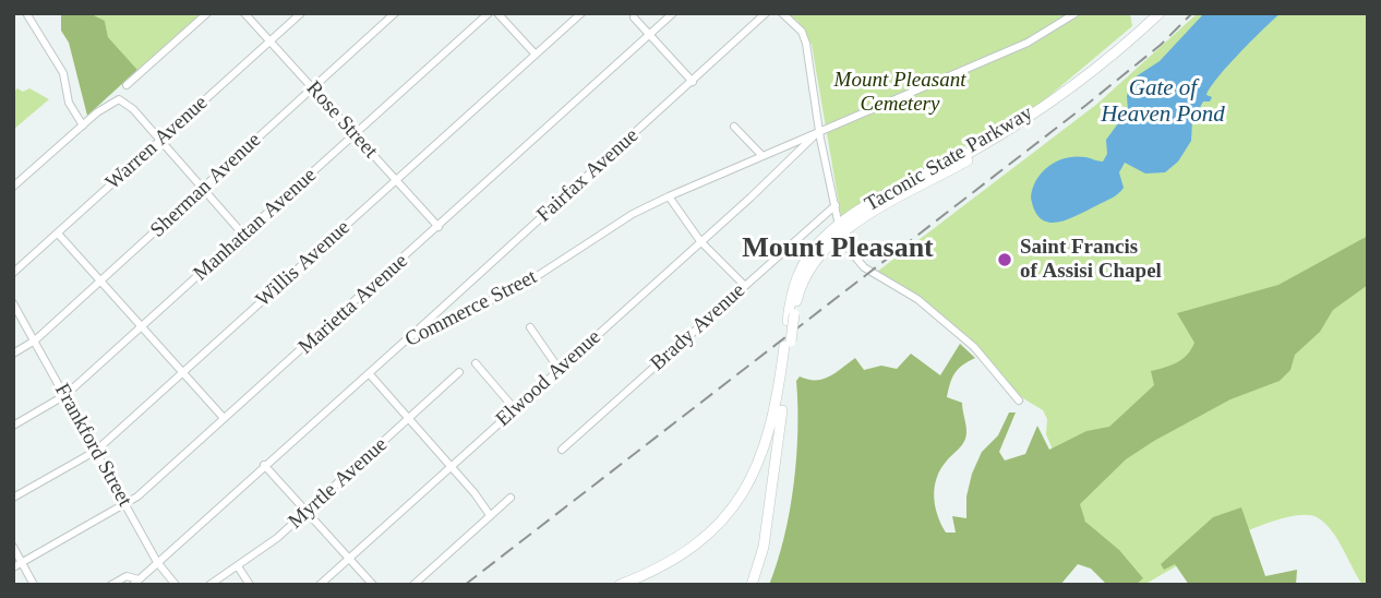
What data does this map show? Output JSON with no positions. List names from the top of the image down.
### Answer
{
  "streets": {
    "highway": ["Taconic State Parkway"],
    "street": [
      "Rose Street",
      "Warren Avenue",
      "Fairfax Avenue",
      "Sherman Avenue",
      "Manhattan Avenue",
      "Willis Avenue",
      "Marietta Avenue",
      "Commerce Street",
      "Brady Avenue",
      "Elwood Avenue",
      "Frankford Street",
      "Myrtle Avenue"
    ]
  },
  "crossings": [
    ["Rose Street", "Warren Avenue"],
    ["Rose Street", "Sherman Avenue"],
    ["Rose Street", "Manhattan Avenue"],
    ["Rose Street", "Willis Avenue"],
    ["Rose Street", "Marietta Avenue"],
    ["Fairfax Avenue", "Commerce Street"],
    ["Sherman Avenue", "Frankford Street"],
    ["Manhattan Avenue", "Frankford Street"],
    ["Willis Avenue", "Frankford Street"],
    ["Marietta Avenue", "Frankford Street"],
    ["Commerce Street", "Elwood Avenue"],
    ["Commerce Street", "Frankford Street"]
  ],
  "districts": ["Mount Pleasant"],
  "water": ["Gate of Heaven Pond"],
  "parks": ["Mount Pleasant Cemetery"],
  "places": ["Saint Francis of Assisi Chapel"]
}
